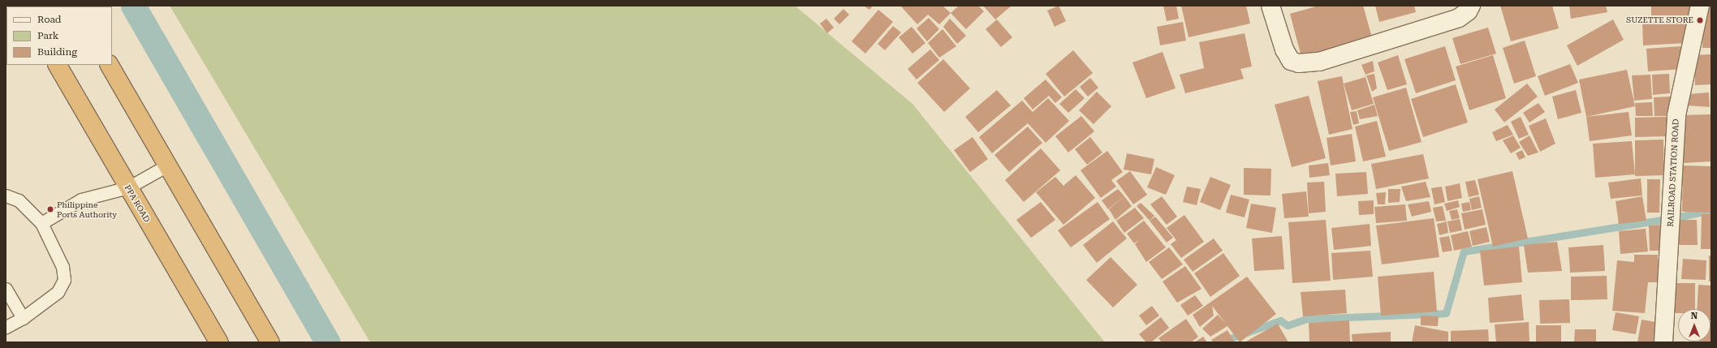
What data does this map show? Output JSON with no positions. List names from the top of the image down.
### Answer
{
  "streets": {
    "highway": ["PPA ROAD"],
    "street": ["RAILROAD STATION ROAD"]
  },
  "places": ["SUZETTE STORE", "Philippine Ports Authority"],
  "legend": ["Road", "Park", "Building"],
  "north": "top"
}
